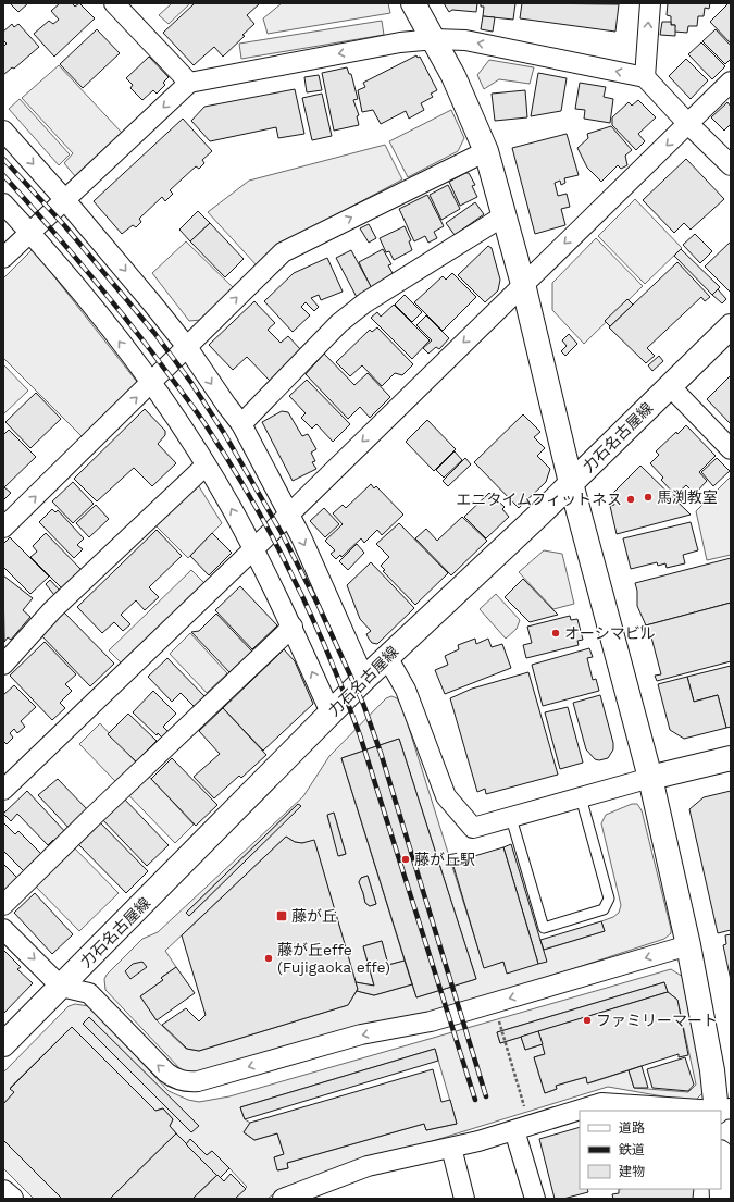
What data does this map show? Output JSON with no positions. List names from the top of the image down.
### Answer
{
  "streets": {
    "street": ["力石名古屋線"]
  },
  "places": {
    "other": [
      "馬渕教室",
      "エニタイムフィットネス",
      "オーシマビル",
      "藤が丘駅",
      "藤が丘effe (Fujigaoka effe)",
      "ファミリーマート"
    ],
    "transit": ["藤が丘"]
  },
  "legend": ["道路", "鉄道", "建物"]
}
